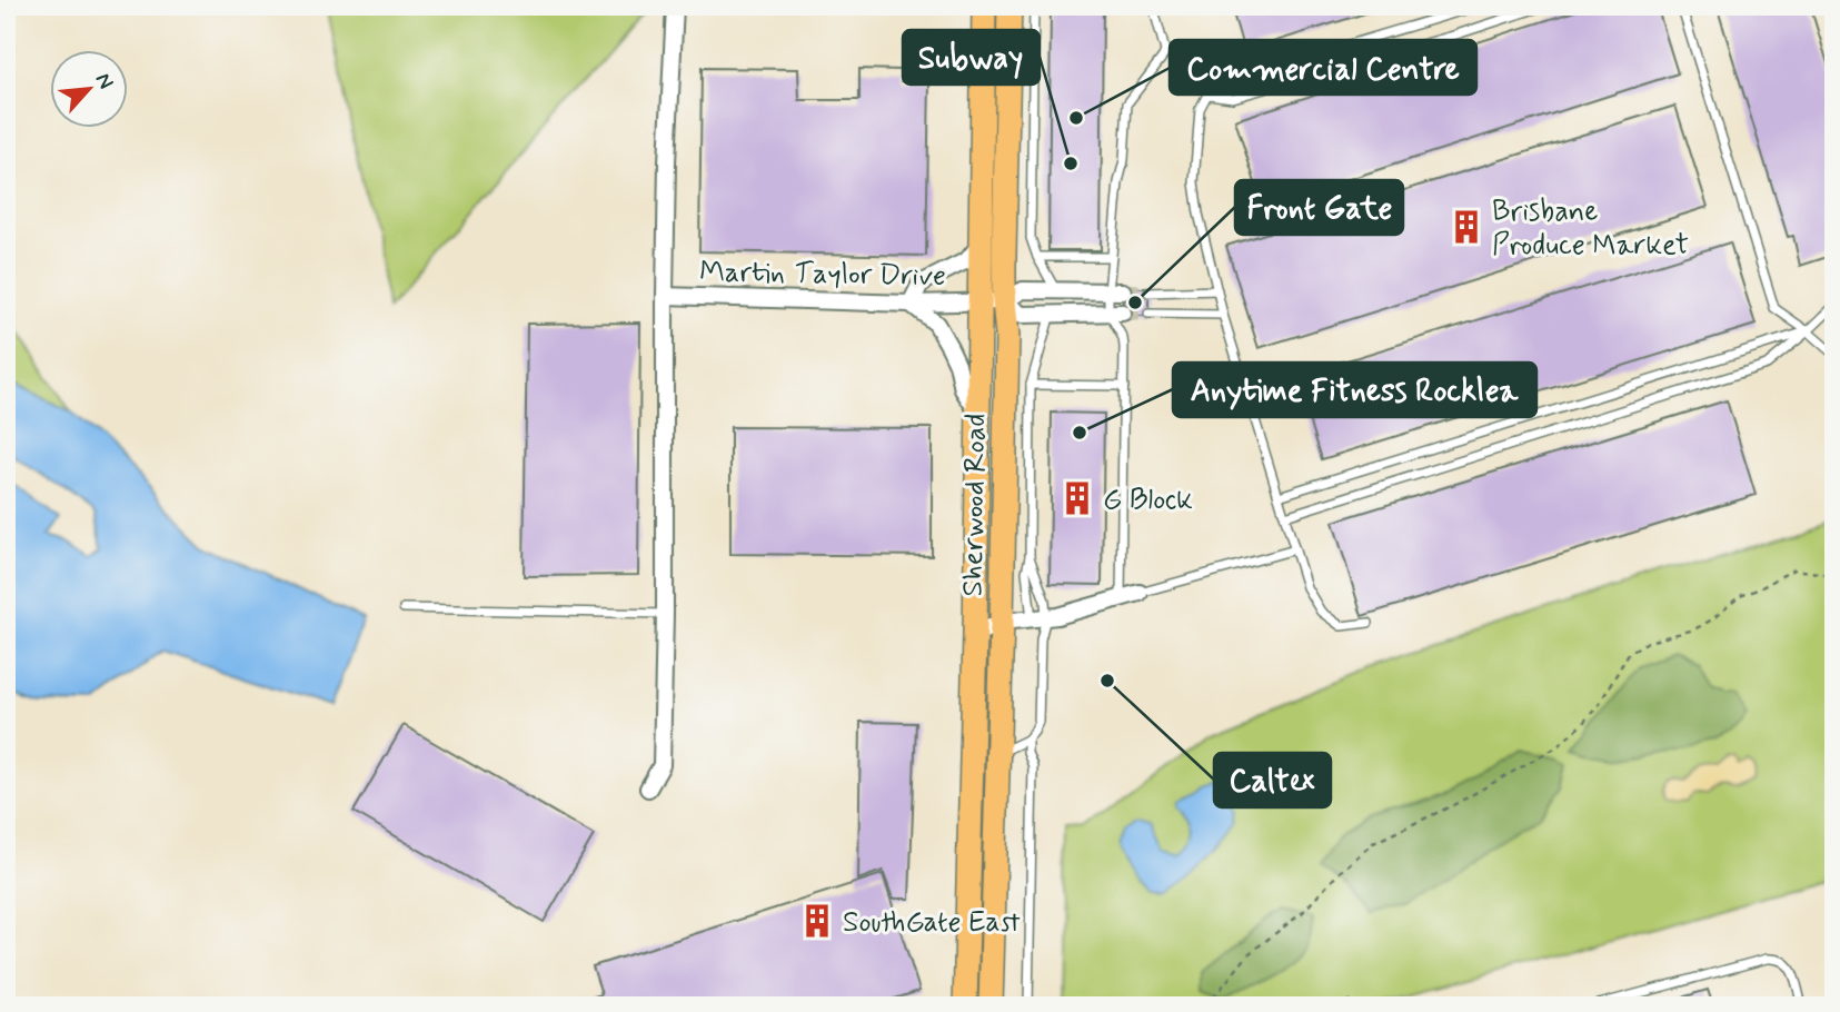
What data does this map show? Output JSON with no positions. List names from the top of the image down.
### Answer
{
  "streets": {
    "main road": ["Sherwood Road"],
    "street": ["Martin Taylor Drive"]
  },
  "crossings": [
    ["Martin Taylor Drive", "Sherwood Road"]
  ],
  "places": {
    "other": [
      "Commercial Centre",
      "Subway",
      "Front Gate",
      "Anytime Fitness Rocklea",
      "Caltex"
    ],
    "building": ["Brisbane Produce Market", "G Block", "SouthGate East"]
  },
  "north": "top right"
}
